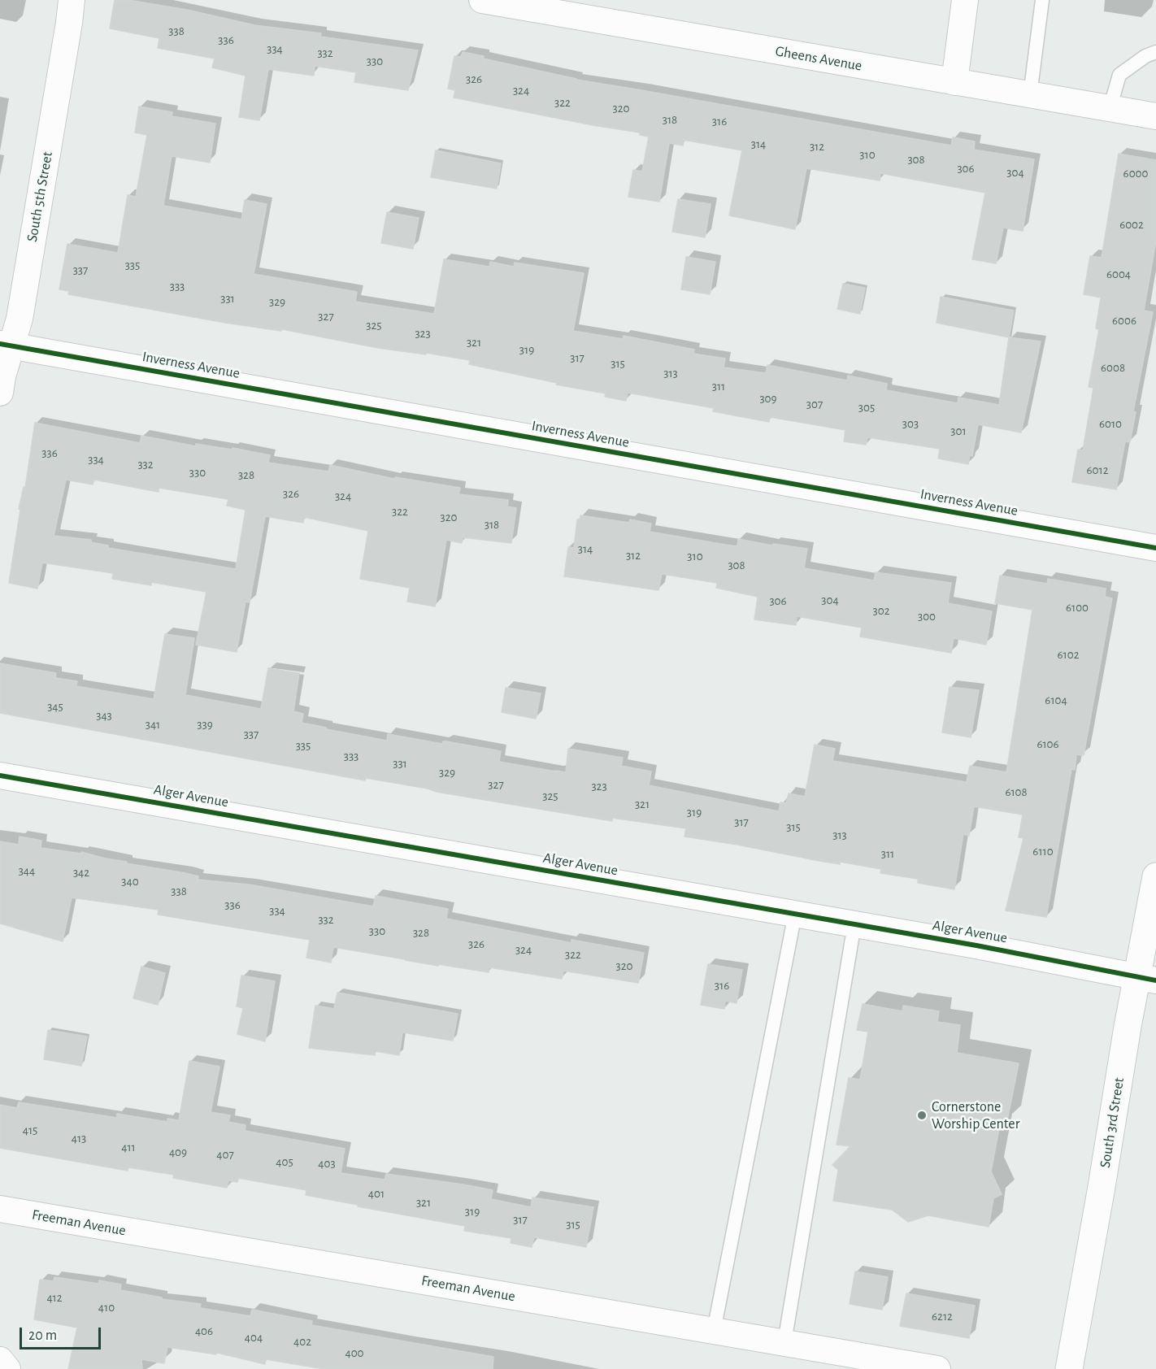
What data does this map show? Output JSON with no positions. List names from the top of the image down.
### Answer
{
  "streets": {
    "street": [
      "Gheens Avenue",
      "South 5th Street",
      "Inverness Avenue",
      "Alger Avenue",
      "South 3rd Street",
      "Freeman Avenue"
    ]
  },
  "crossings": [
    ["South 5th Street", "Inverness Avenue"],
    ["Alger Avenue", "South 3rd Street"]
  ],
  "places": ["Cornerstone Worship Center"],
  "house_numbers": [
    "338",
    "336",
    "334",
    "332",
    "330",
    "326",
    "324",
    "322",
    "320",
    "318",
    "316",
    "314",
    "312",
    "310",
    "308",
    "306",
    "304",
    "6000",
    "6002",
    "335",
    "337",
    "6004",
    "333",
    "331",
    "329",
    "327",
    "6006",
    "325",
    "323",
    "321",
    "319",
    "317",
    "315",
    "6008",
    "313",
    "311",
    "309",
    "307",
    "305",
    "303",
    "6010",
    "301",
    "336",
    "334",
    "332",
    "6012",
    "330",
    "328",
    "326",
    "324",
    "322",
    "320",
    "318",
    "314",
    "312",
    "310",
    "308",
    "304",
    "306",
    "6100",
    "302",
    "300",
    "6102",
    "6104",
    "345",
    "343",
    "341",
    "339",
    "337",
    "6106",
    "335",
    "333",
    "331",
    "329",
    "327",
    "323",
    "6108",
    "325",
    "321",
    "319",
    "317",
    "315",
    "313",
    "6110",
    "311",
    "344",
    "342",
    "340",
    "338",
    "336",
    "334",
    "332",
    "330",
    "328",
    "326",
    "324",
    "322",
    "320",
    "316",
    "415",
    "413",
    "411",
    "409",
    "407",
    "405",
    "403",
    "401",
    "321",
    "319",
    "317",
    "315",
    "412",
    "410",
    "6212",
    "406",
    "404",
    "402",
    "400"
  ],
  "scale_bar": "20 m"
}
